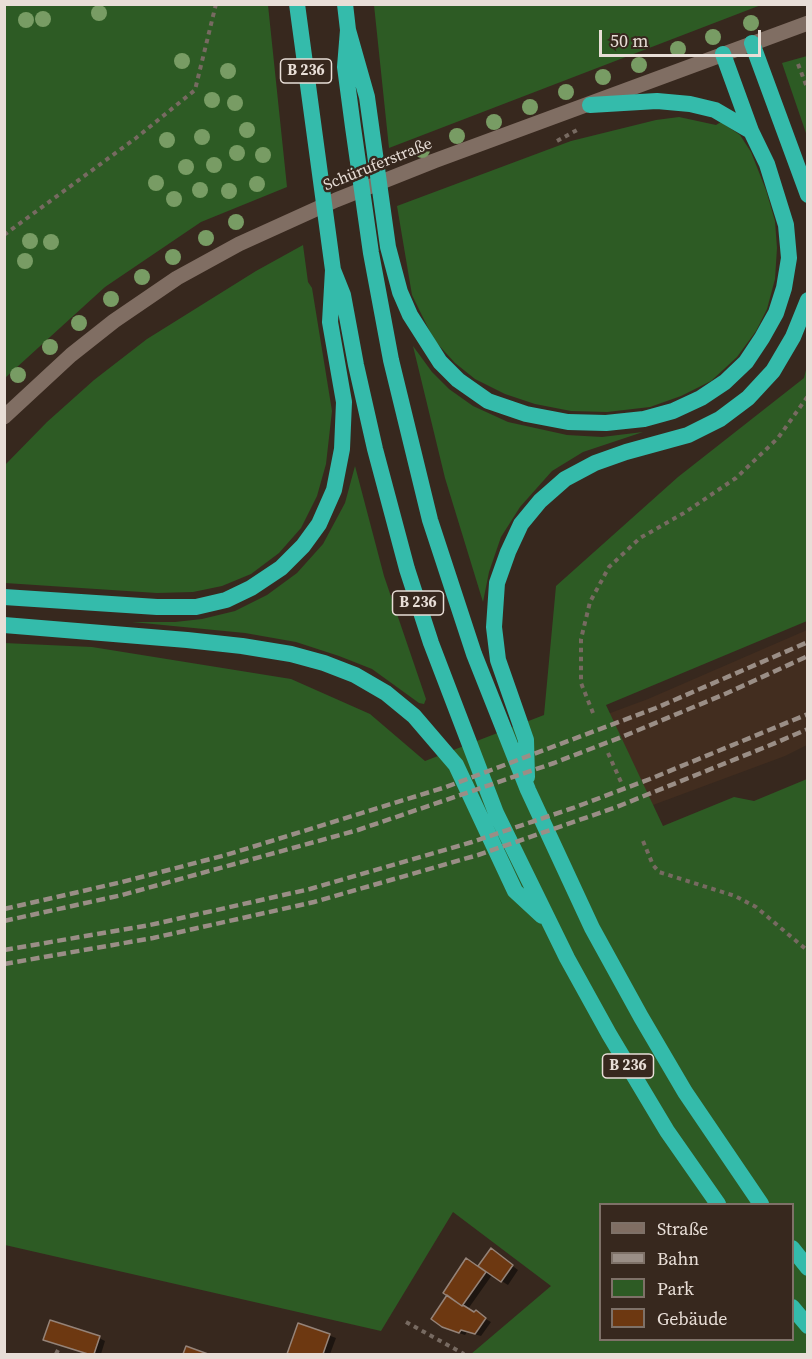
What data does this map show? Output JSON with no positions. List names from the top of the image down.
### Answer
{
  "streets": {
    "highway": ["B 236"],
    "main road": ["Schüruferstraße"]
  },
  "legend": [
    "Straße",
    "Bahn",
    "Park",
    "Gebäude"
  ],
  "scale_bar": "50 m"
}
